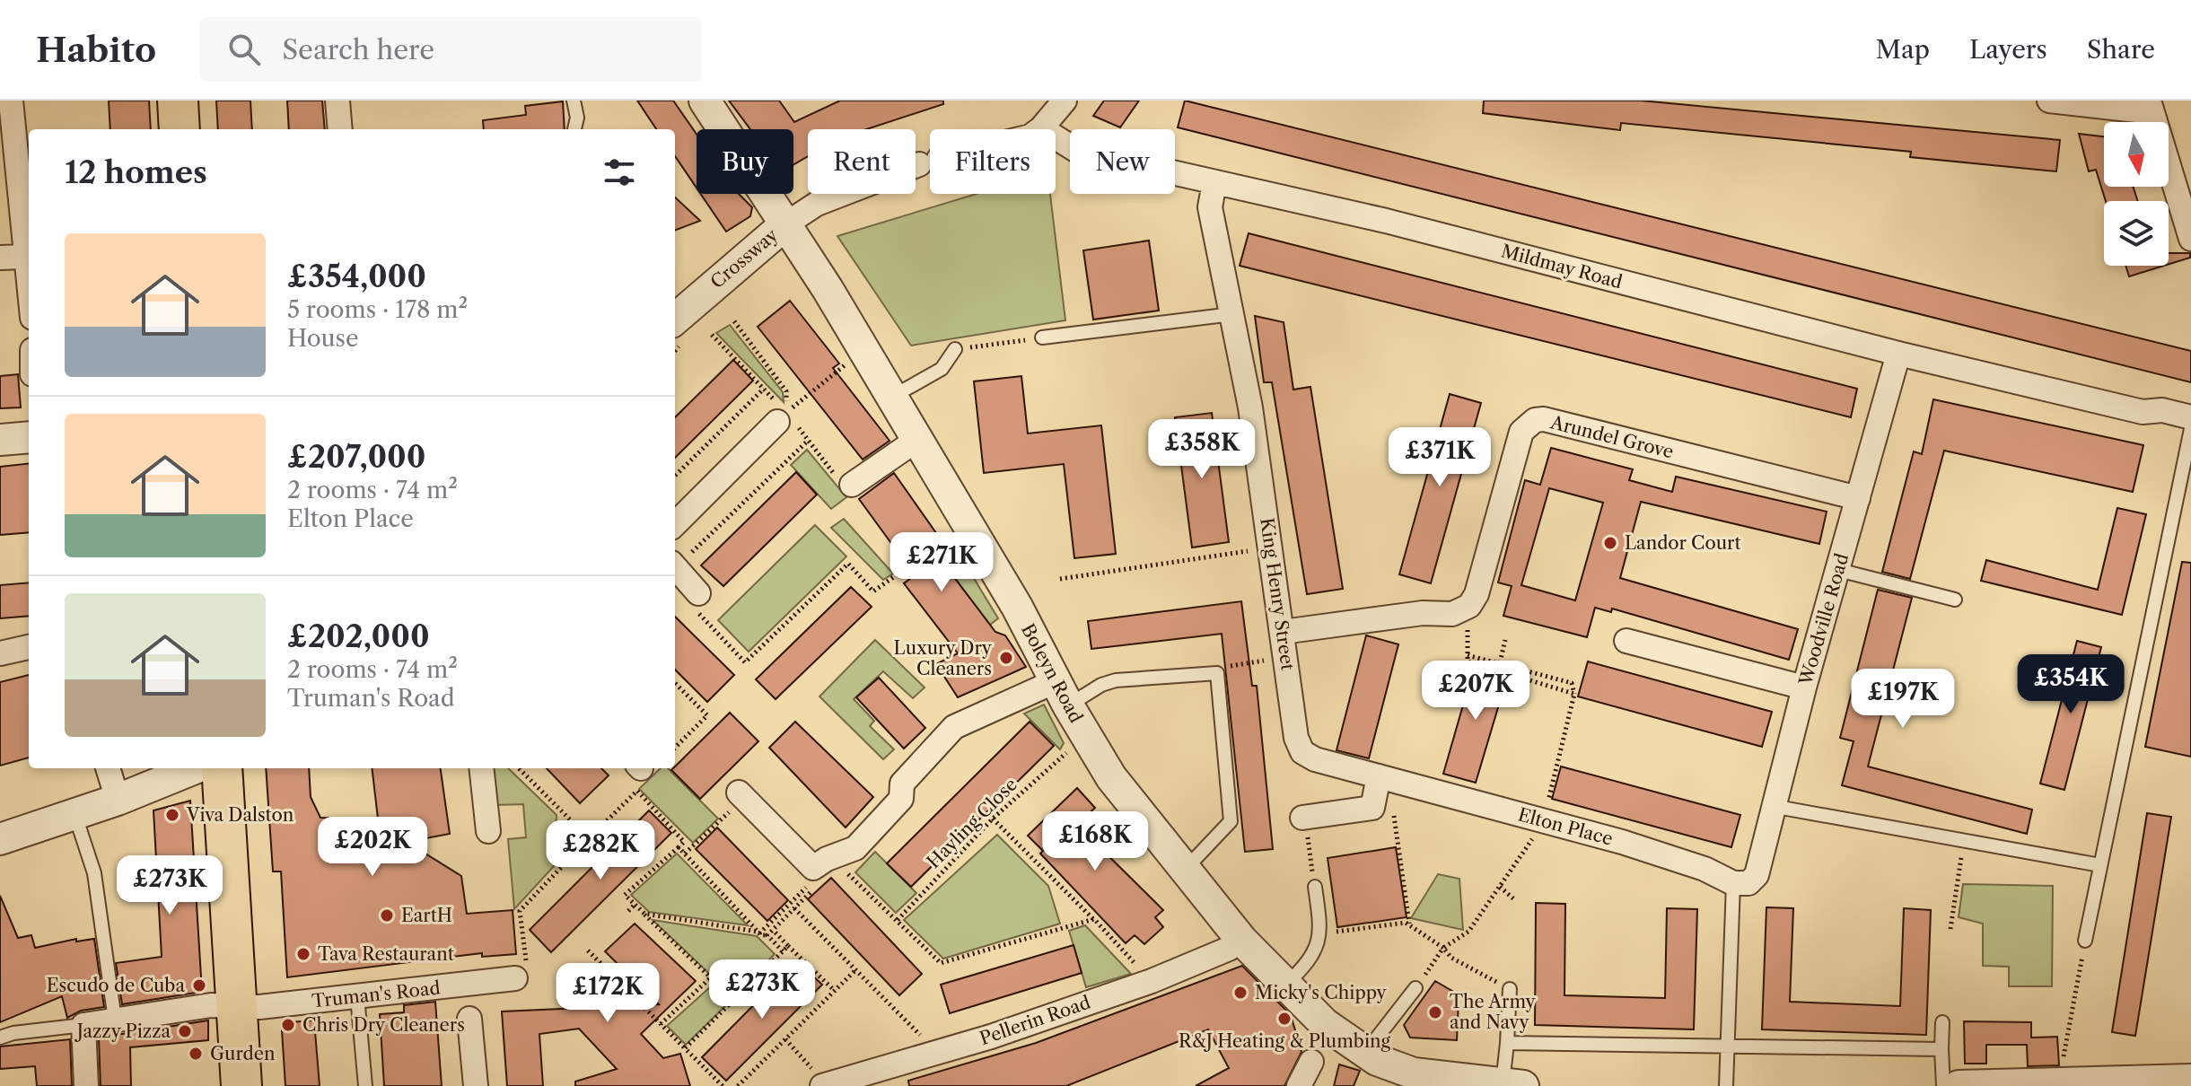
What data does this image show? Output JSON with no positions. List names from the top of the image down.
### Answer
{
  "streets": {
    "street": [
      "Crossway",
      "Mildmay Road",
      "Arundel Grove",
      "King Henry Street",
      "Woodville Road",
      "Boleyn Road",
      "Elton Place",
      "Truman's Road",
      "Pellerin Road"
    ],
    "path": ["Hayling Close"]
  },
  "crossings": [
    ["Crossway", "Boleyn Road"],
    ["Mildmay Road", "King Henry Street"],
    ["Mildmay Road", "Woodville Road"],
    ["Arundel Grove", "Woodville Road"],
    ["King Henry Street", "Elton Place"],
    ["Woodville Road", "Elton Place"],
    ["Boleyn Road", "Pellerin Road"]
  ],
  "places": [
    "Landor Court",
    "Luxury Dry Cleaners",
    "Viva Dalston",
    "EartH",
    "Tava Restaurant",
    "Escudo de Cuba",
    "Micky's Chippy",
    "The Army and Navy",
    "R&J Heating & Plumbing",
    "Chris Dry Cleaners",
    "Jazzy Pizza",
    "Gurden"
  ],
  "north": "bottom",
  "page": {
    "header": "Habito",
    "search": "Search here",
    "nav": ["Map", "Layers", "Share"],
    "chip": [
      "Buy",
      "Rent",
      "Filters",
      "New"
    ],
    "heading": "12 homes",
    "list": [
      {
        "name": "£354,000",
        "note": "5 rooms · 178 m² · House"
      },
      {
        "name": "£207,000",
        "note": "2 rooms · 74 m² · Elton Place"
      },
      {
        "name": "£202,000",
        "note": "2 rooms · 74 m² · Truman's Road"
      }
    ],
    "price": [
      "£358K",
      "£371K",
      "£271K",
      "£354K",
      "£207K",
      "£197K",
      "£168K",
      "£202K",
      "£282K",
      "£273K",
      "£273K",
      "£172K"
    ]
  }
}
